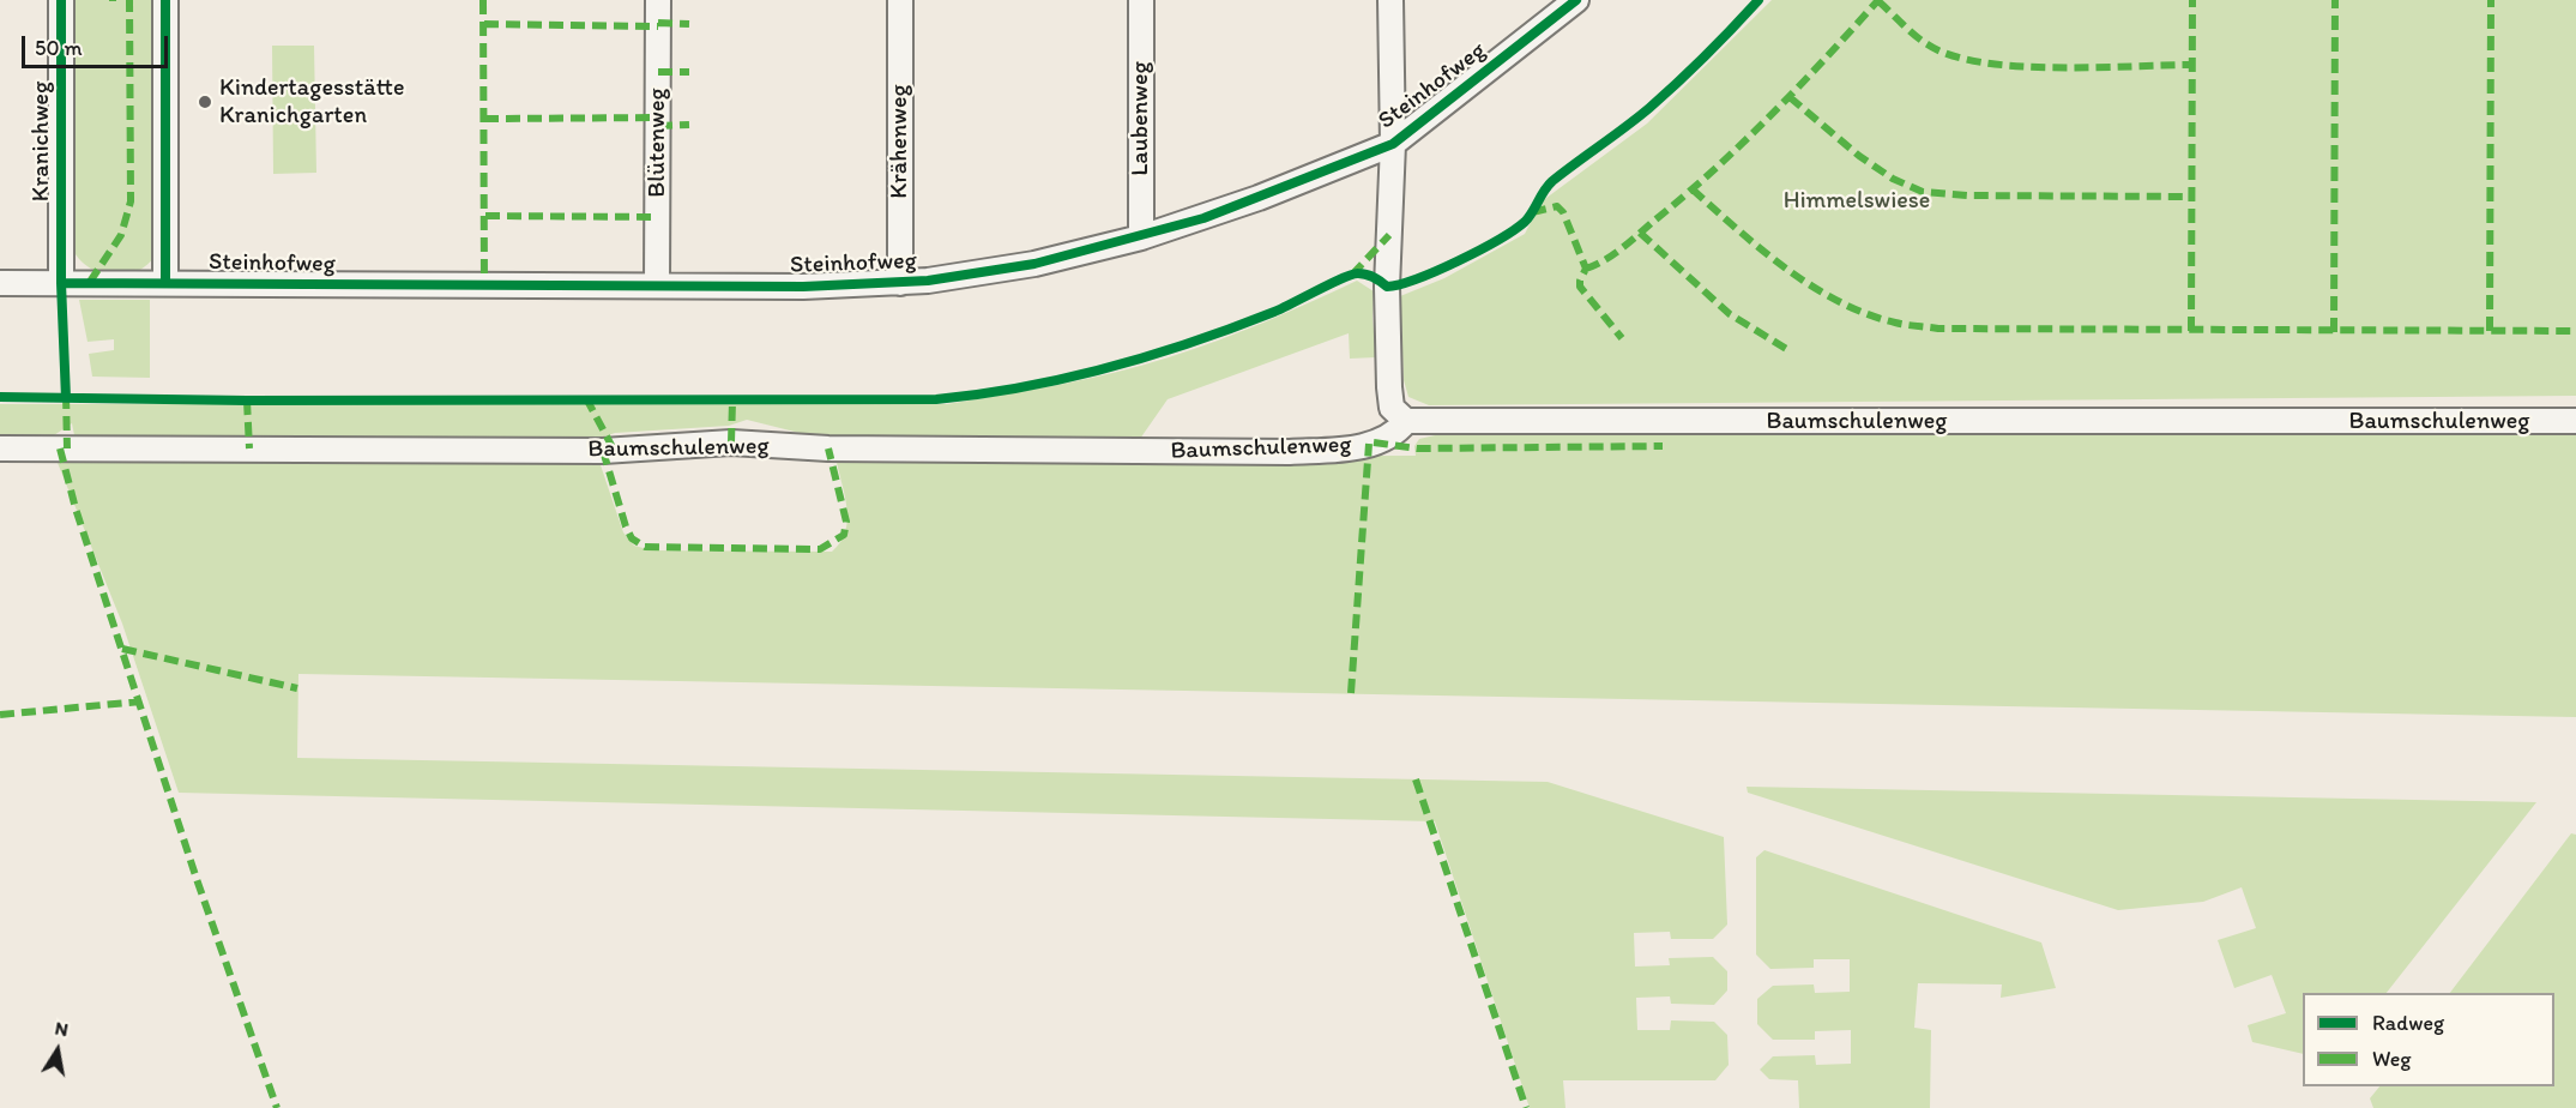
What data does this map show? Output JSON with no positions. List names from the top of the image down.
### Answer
{
  "streets": {
    "street": [
      "Steinhofweg",
      "Laubenweg",
      "Kranichweg",
      "Krähenweg",
      "Blütenweg",
      "Baumschulenweg"
    ]
  },
  "crossings": [
    ["Steinhofweg", "Laubenweg"],
    ["Steinhofweg", "Kranichweg"],
    ["Steinhofweg", "Krähenweg"],
    ["Steinhofweg", "Blütenweg"]
  ],
  "parks": ["Himmelswiese"],
  "places": ["Kindertagesstätte Kranichgarten"],
  "legend": ["Radweg", "Weg"],
  "scale_bar": "50 m",
  "north": "top"
}
